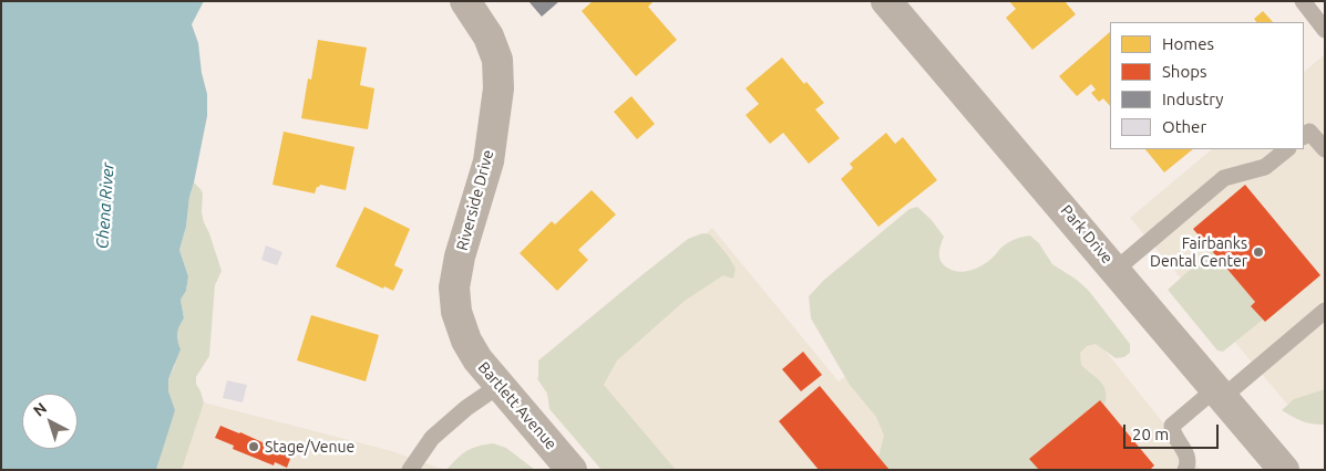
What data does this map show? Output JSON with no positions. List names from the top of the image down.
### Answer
{
  "streets": {
    "street": ["Riverside Drive", "Park Drive", "Bartlett Avenue"]
  },
  "crossings": [
    ["Riverside Drive", "Bartlett Avenue"]
  ],
  "water": ["Chena River"],
  "places": ["Fairbanks Dental Center", "Stage/Venue"],
  "legend": [
    "Homes",
    "Shops",
    "Industry",
    "Other"
  ],
  "scale_bar": "20 m",
  "north": "top left"
}
